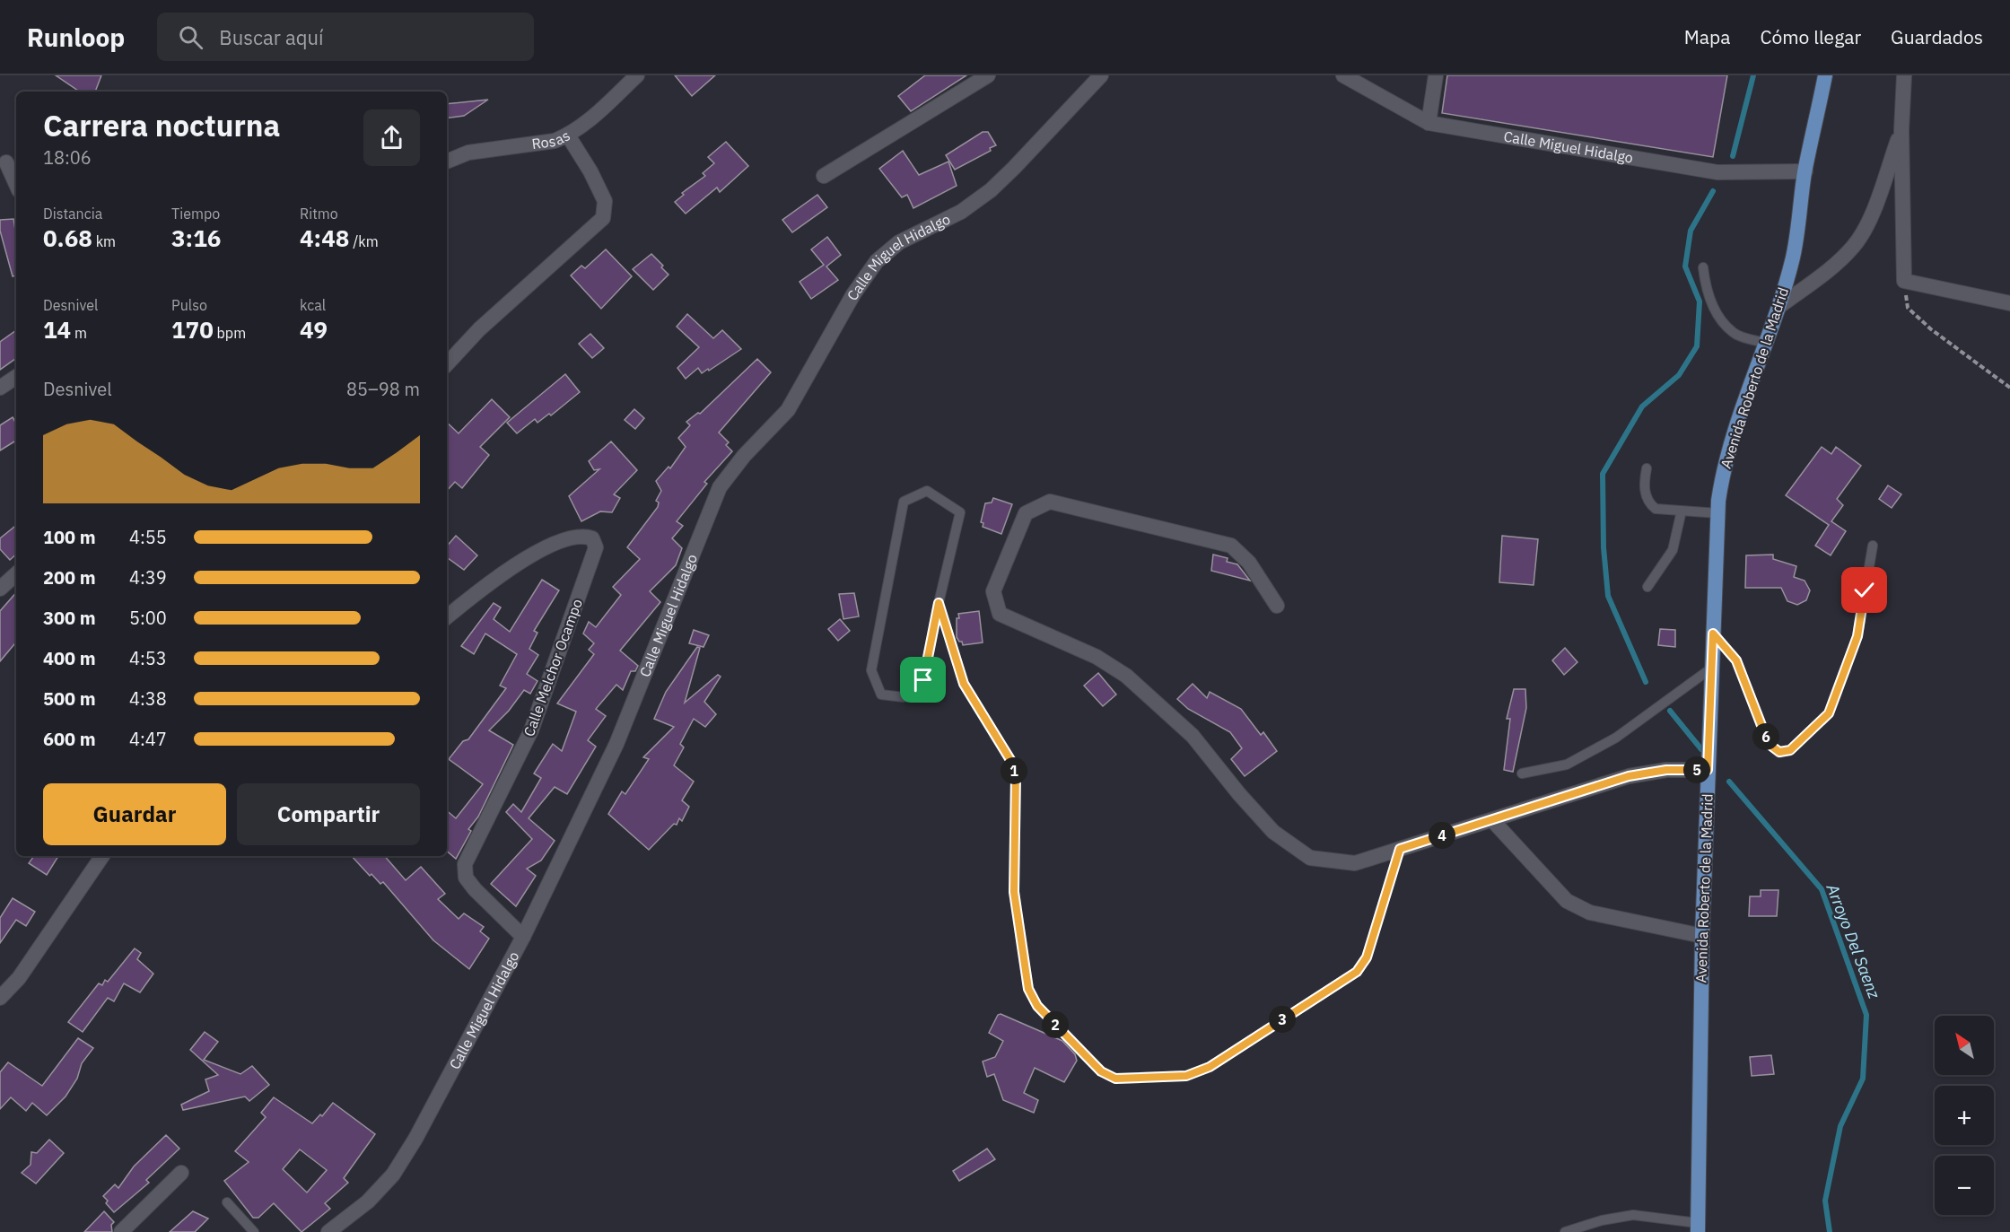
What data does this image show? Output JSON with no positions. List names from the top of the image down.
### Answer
{
  "streets": {
    "main road": ["Avenida Roberto de la Madrid"],
    "street": ["Rosas", "Calle Miguel Hidalgo", "Calle Melchor Ocampo"]
  },
  "crossings": [
    ["Calle Miguel Hidalgo", "Avenida Roberto de la Madrid"],
    ["Calle Miguel Hidalgo", "Calle Melchor Ocampo"]
  ],
  "water": ["Arroyo Del Saenz"],
  "north": "top left",
  "page": {
    "header": "Runloop",
    "search": "Buscar aquí",
    "nav": ["Mapa", "Cómo llegar", "Guardados"],
    "heading": ["Carrera nocturna", "18:06"],
    "stats": [
      ["Distancia", "0.68 km"],
      ["Tiempo", "3:16"],
      ["Ritmo", "4:48 /km"],
      ["Desnivel", "14 m"],
      ["Pulso", "170 bpm"],
      ["kcal", "49"]
    ],
    "chart": ["Desnivel", "85–98 m"],
    "list": [
      {
        "name": "100 m",
        "note": "4:55"
      },
      {
        "name": "200 m",
        "note": "4:39"
      },
      {
        "name": "300 m",
        "note": "5:00"
      },
      {
        "name": "400 m",
        "note": "4:53"
      },
      {
        "name": "500 m",
        "note": "4:38"
      },
      {
        "name": "600 m",
        "note": "4:47"
      }
    ],
    "pins": [
      "6",
      "5",
      "1",
      "4",
      "3",
      "2"
    ],
    "buttons": ["Guardar", "Compartir"],
    "map_buttons": ["+", "−"]
  }
}
